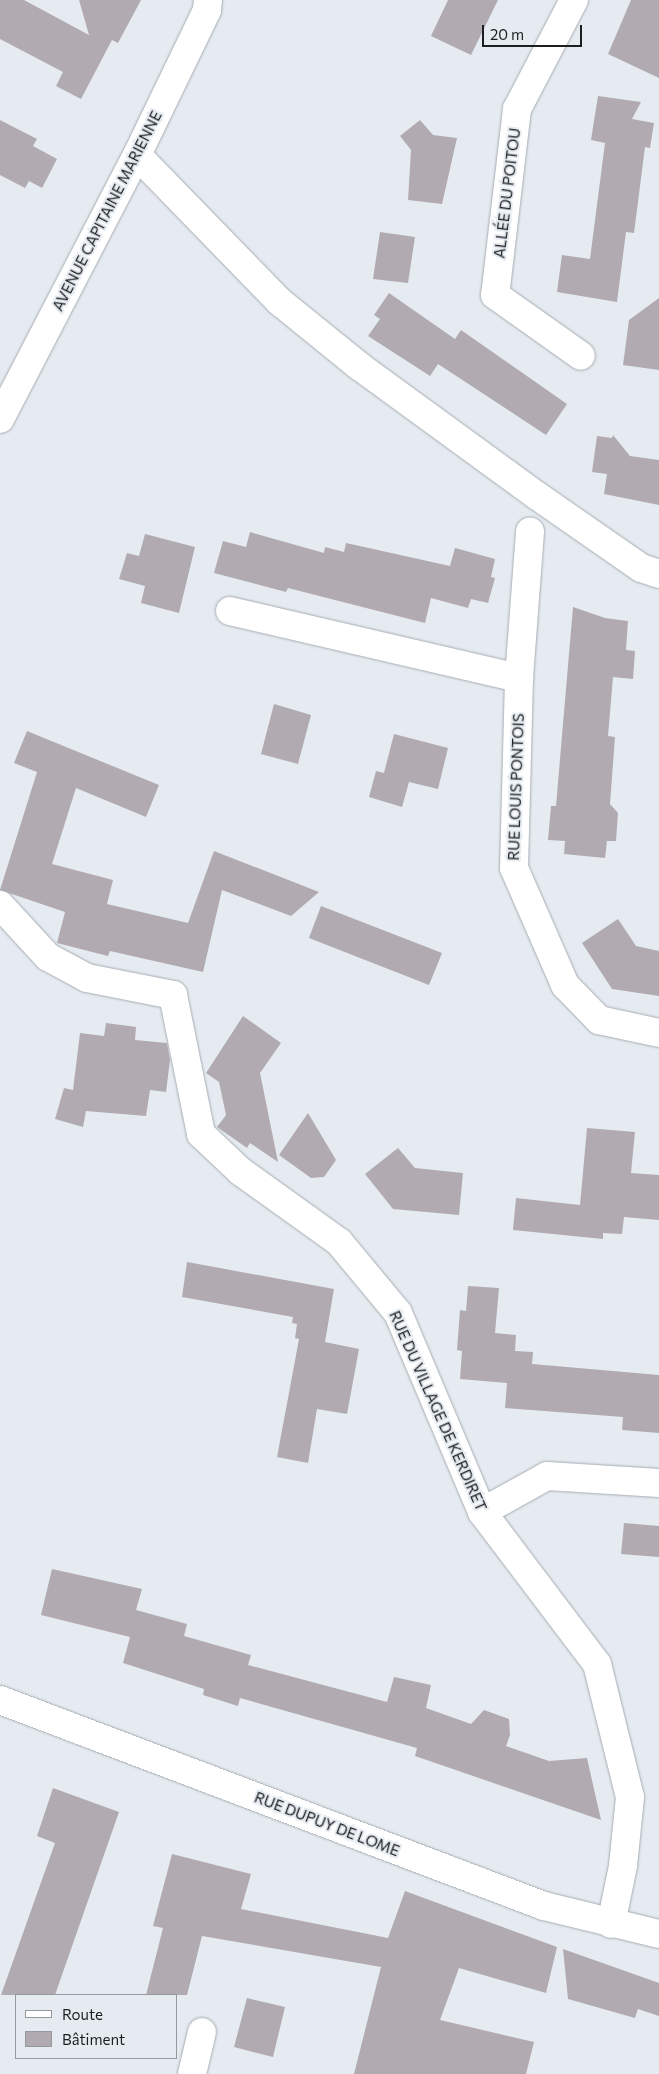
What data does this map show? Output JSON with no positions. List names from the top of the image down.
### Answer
{
  "streets": {
    "street": [
      "ALLÉE DU POITOU",
      "AVENUE CAPITAINE MARIENNE",
      "RUE LOUIS PONTOIS",
      "RUE DU VILLAGE DE KERDIRET",
      "RUE DUPUY DE LOME"
    ]
  },
  "crossings": [
    ["RUE DU VILLAGE DE KERDIRET", "RUE DUPUY DE LOME"]
  ],
  "legend": ["Route", "Bâtiment"],
  "scale_bar": "20 m"
}
